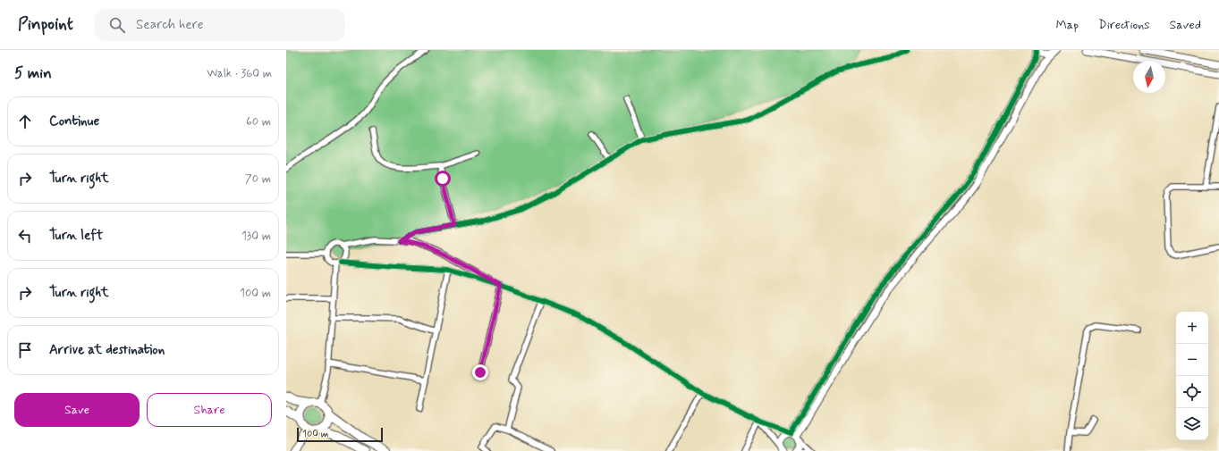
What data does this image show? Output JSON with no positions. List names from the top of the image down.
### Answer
{
  "scale_bar": "100 m",
  "north": "bottom",
  "page": {
    "header": "Pinpoint",
    "search": "Search here",
    "nav": ["Map", "Directions", "Saved"],
    "heading": ["5 min", "Walk · 360 m"],
    "list": [
      ["Continue", "60 m"],
      ["Turn right", "70 m"],
      ["Turn left", "130 m"],
      ["Turn right", "100 m"],
      "Arrive at destination"
    ],
    "map_buttons": ["+", "−"],
    "buttons": ["Save", "Share"],
    "scale": "100 m"
  }
}
